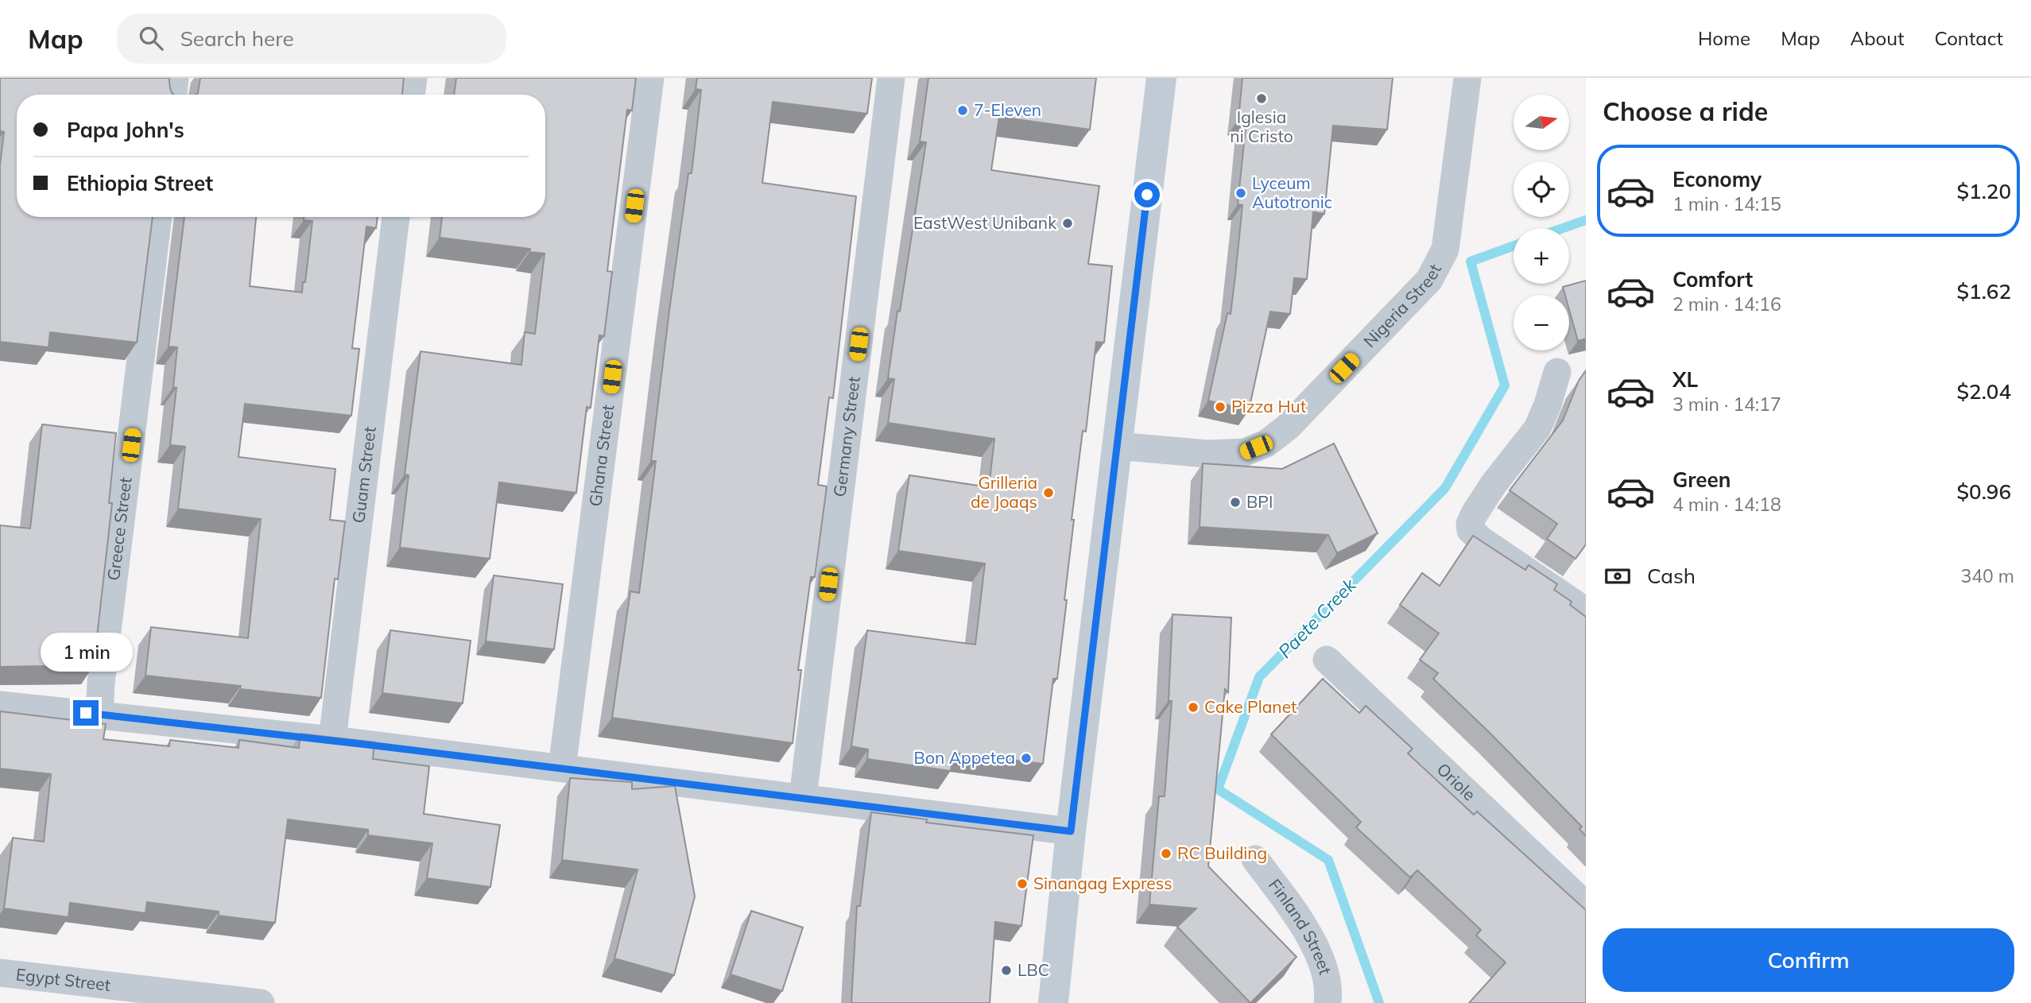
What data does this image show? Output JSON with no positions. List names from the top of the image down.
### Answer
{
  "streets": {
    "street": [
      "Nigeria Street",
      "Germany Street",
      "Ghana Street",
      "Guam Street",
      "Greece Street",
      "Oriole",
      "Finland Street",
      "Egypt Street"
    ]
  },
  "water": ["Paete Creek"],
  "places": [
    "Iglesia ni Cristo",
    "7-Eleven",
    "Lyceum Autotronic",
    "EastWest Unibank",
    "Pizza Hut",
    "Grilleria de Joaqs",
    "BPI",
    "Cake Planet",
    "Bon Appetea",
    "RC Building",
    "Sinangag Express",
    "LBC"
  ],
  "north": "right",
  "page": {
    "header": "Map",
    "search": "Search here",
    "nav": [
      "Home",
      "Map",
      "About",
      "Contact"
    ],
    "heading": "Choose a ride",
    "map_buttons": ["+", "−"],
    "banner": ["Papa John's", "Ethiopia Street"],
    "list": [
      {
        "name": "Economy",
        "note": "1 min · 14:15",
        "value": "$1.20"
      },
      {
        "name": "Comfort",
        "note": "2 min · 14:16",
        "value": "$1.62"
      },
      {
        "name": "XL",
        "note": "3 min · 14:17",
        "value": "$2.04"
      },
      {
        "name": "Green",
        "note": "4 min · 14:18",
        "value": "$0.96"
      }
    ],
    "pay": ["Cash", "340 m"],
    "bubble": "1 min",
    "buttons": "Confirm"
  }
}
